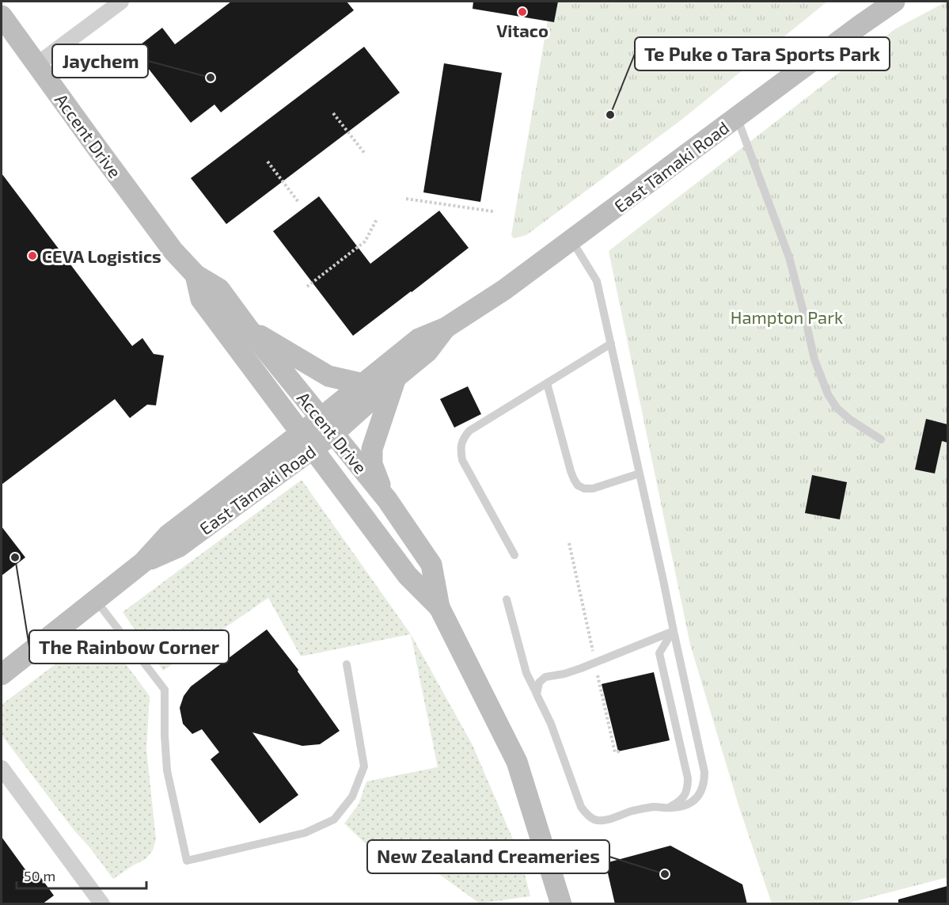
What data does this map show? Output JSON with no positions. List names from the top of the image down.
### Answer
{
  "streets": {
    "main road": ["Accent Drive", "East Tāmaki Road"]
  },
  "crossings": [
    ["Accent Drive", "East Tāmaki Road"]
  ],
  "parks": ["Hampton Park"],
  "places": [
    "Vitaco",
    "Jaychem",
    "Te Puke o Tara Sports Park",
    "CEVA Logistics",
    "The Rainbow Corner",
    "New Zealand Creameries"
  ],
  "scale_bar": "50 m"
}
